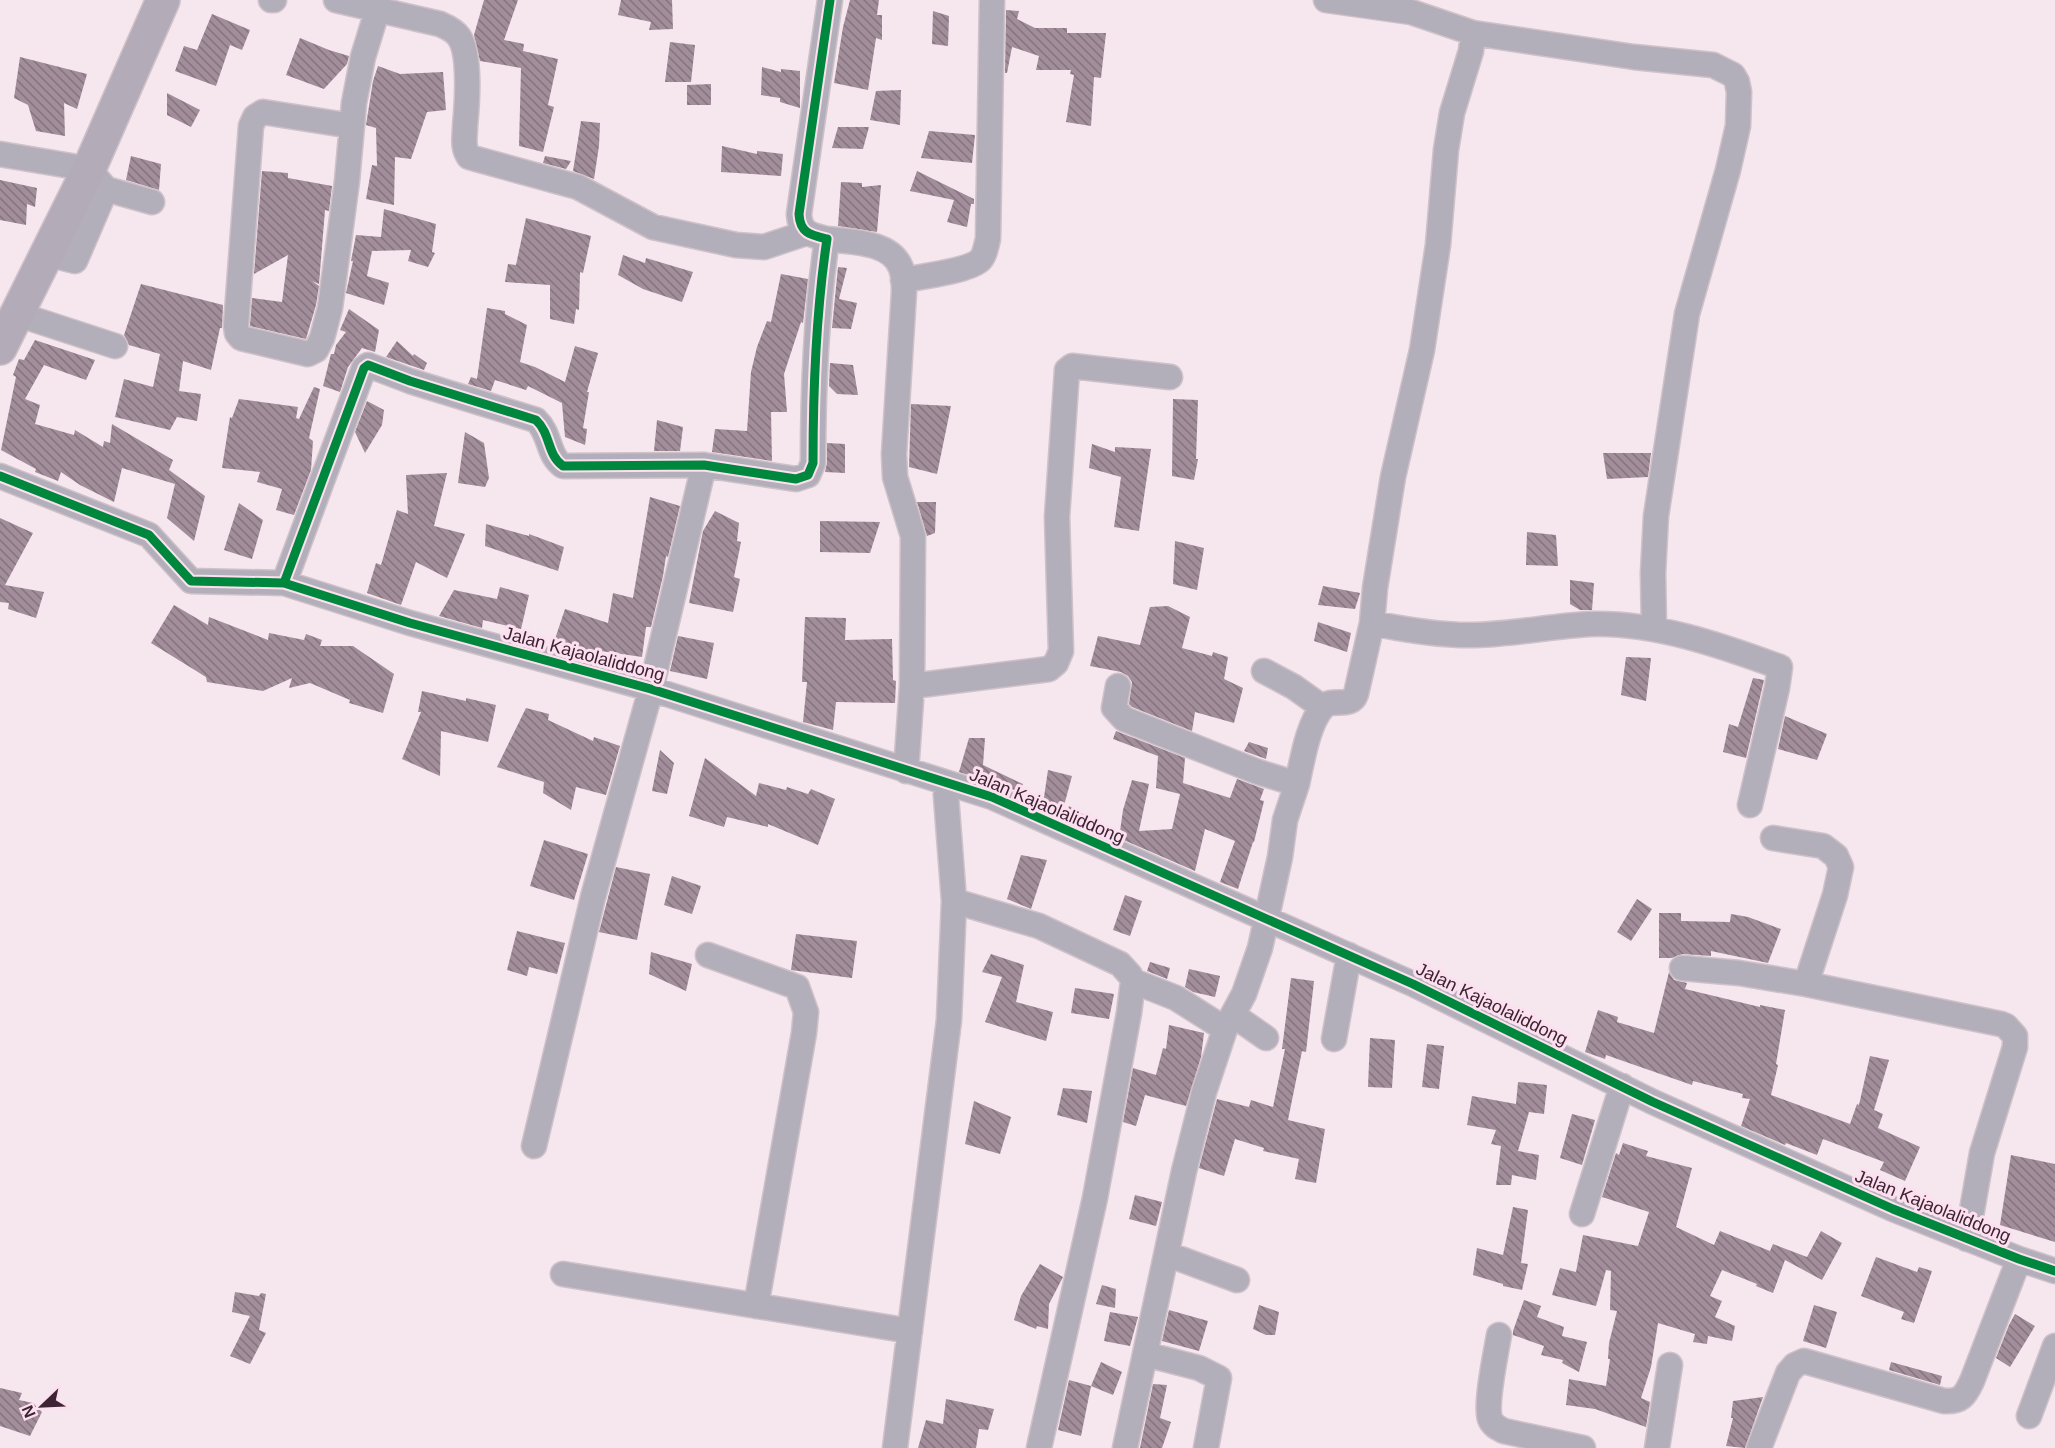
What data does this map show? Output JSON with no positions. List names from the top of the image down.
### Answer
{
  "streets": {
    "street": ["Jalan Kajaolaliddong"]
  },
  "north": "bottom left"
}
